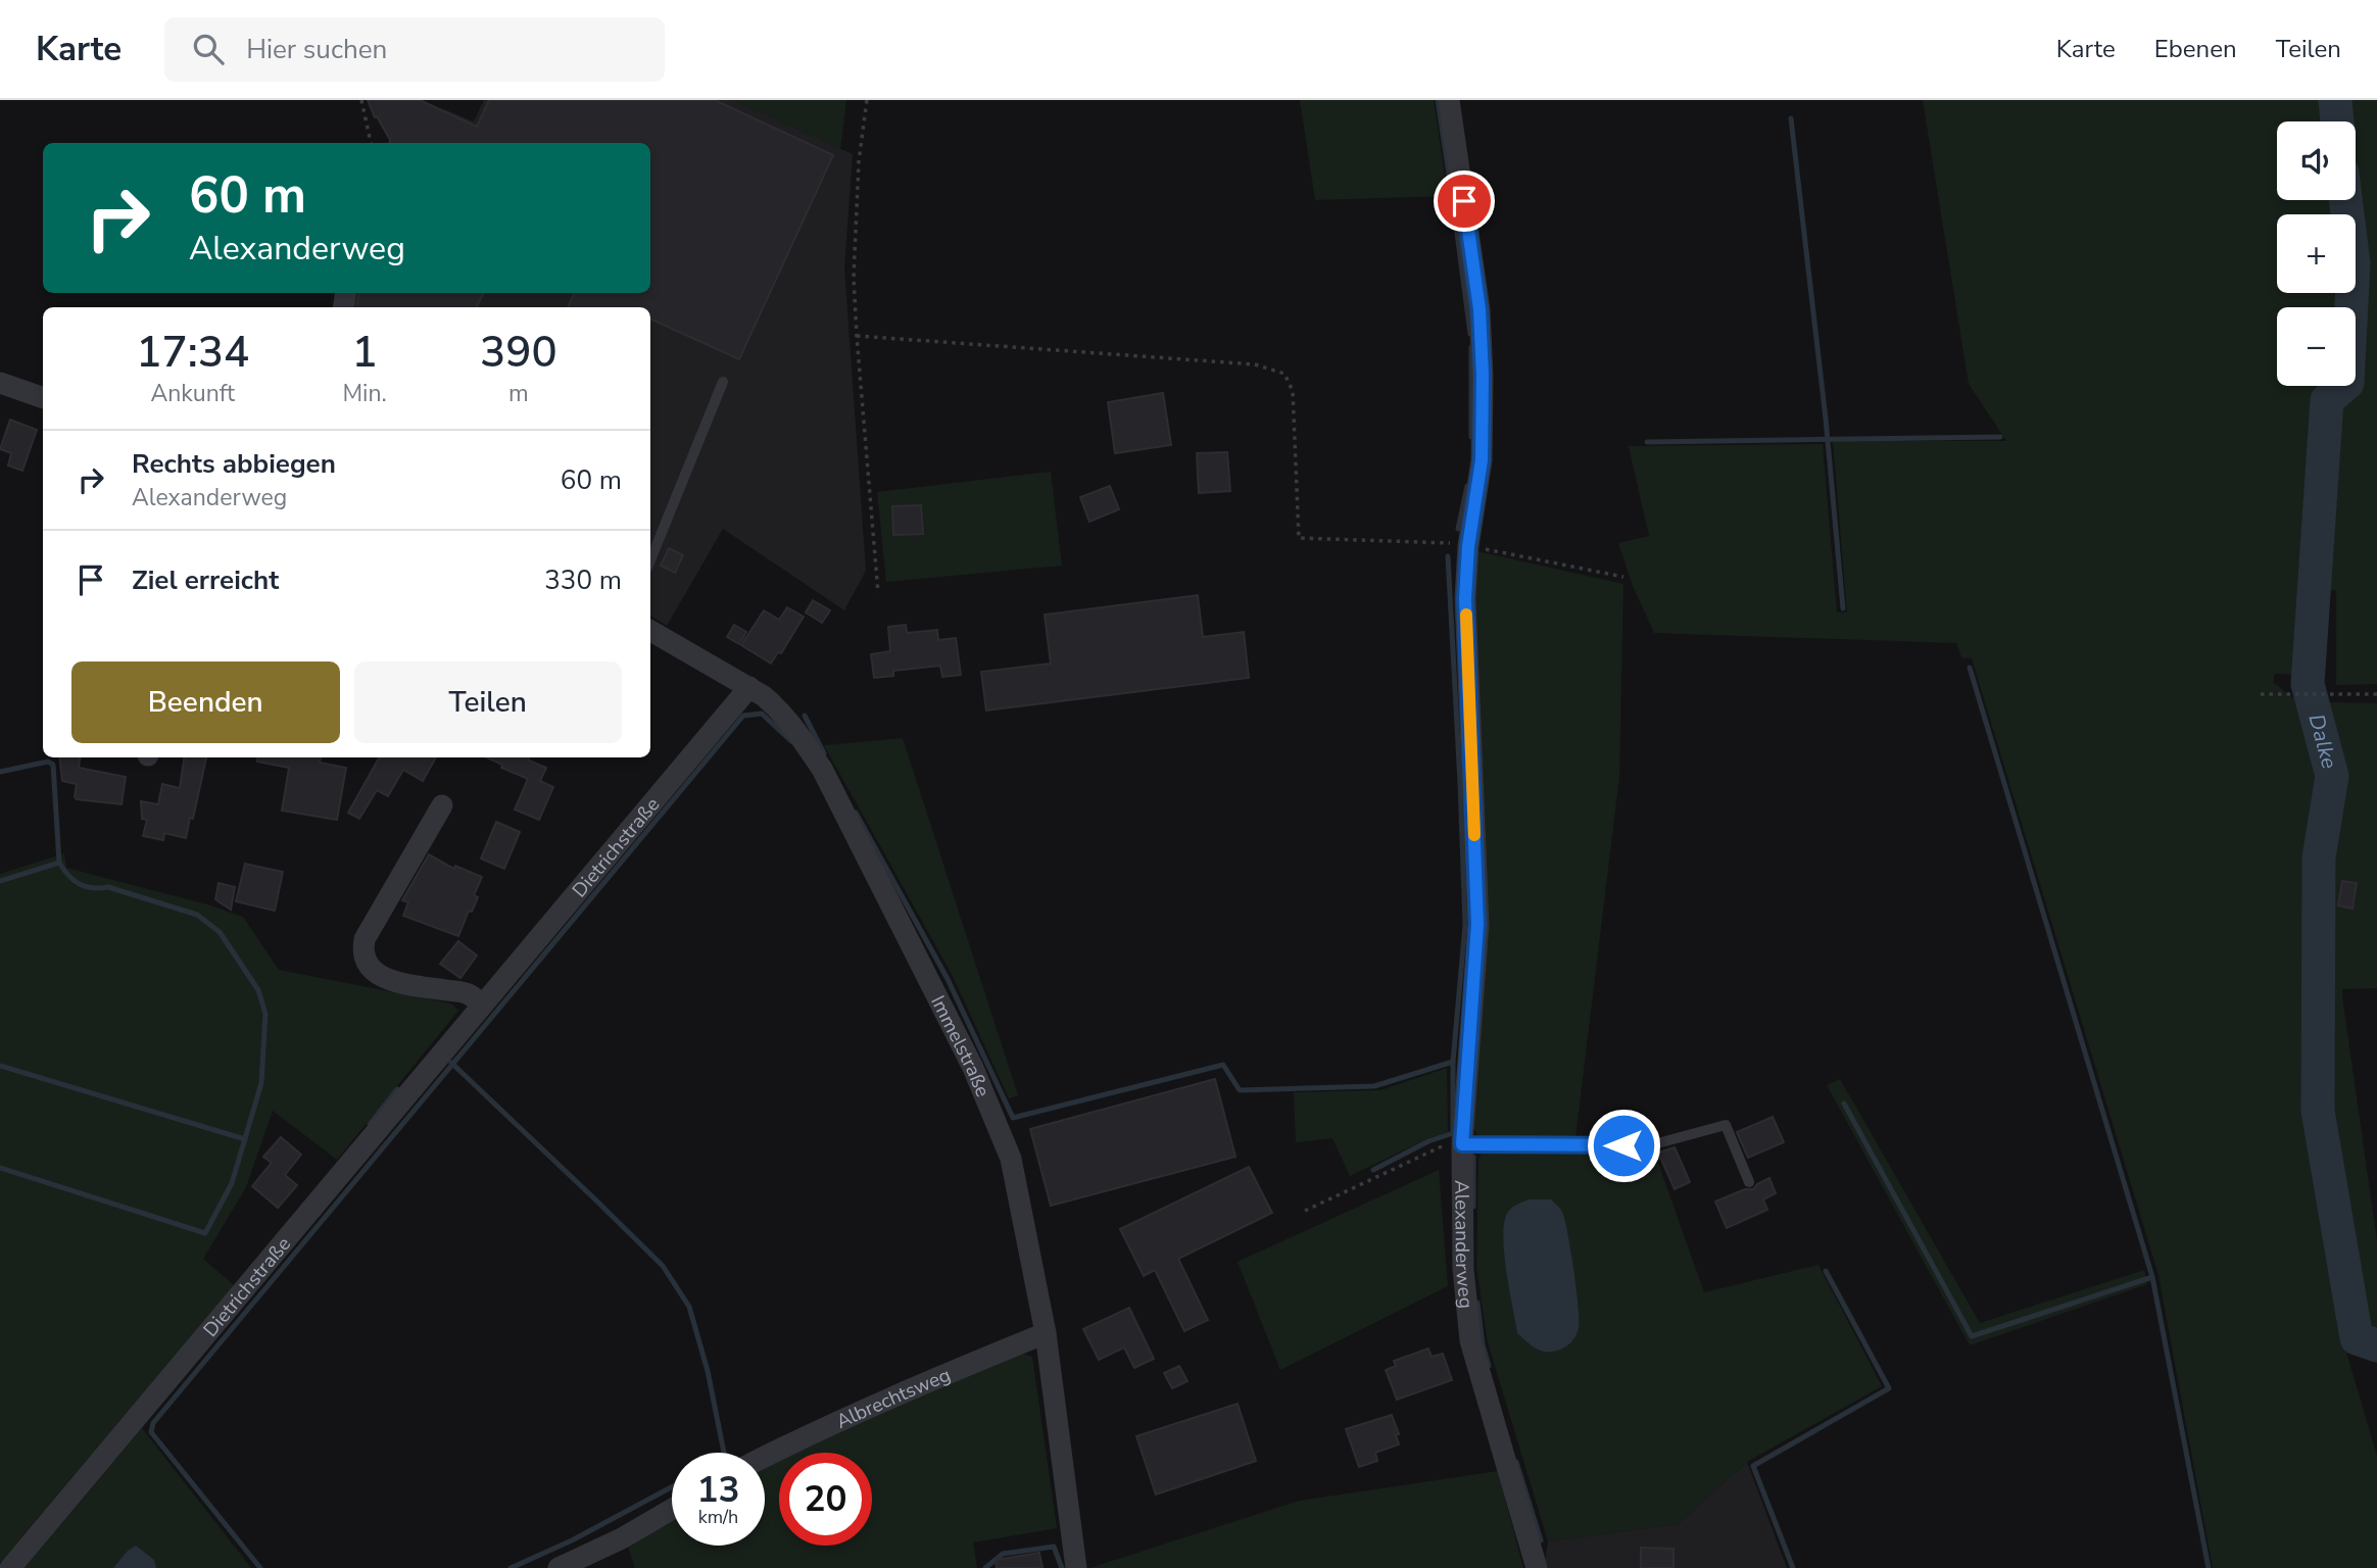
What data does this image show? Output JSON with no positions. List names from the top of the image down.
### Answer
{
  "streets": {
    "street": [
      "Dietrichstraße",
      "Immelstraße",
      "Alexanderweg",
      "Albrechtsweg"
    ]
  },
  "crossings": [
    ["Dietrichstraße", "Immelstraße"],
    ["Immelstraße", "Albrechtsweg"]
  ],
  "water": ["Dalke"],
  "page": {
    "header": "Karte",
    "search": "Hier suchen",
    "nav": ["Karte", "Ebenen", "Teilen"],
    "map_buttons": ["+", "−"],
    "turn": ["60 m", "Alexanderweg"],
    "eta": [
      "17:34",
      "Ankunft",
      "1",
      "Min.",
      "390",
      "m"
    ],
    "list": [
      {
        "name": "Rechts abbiegen",
        "note": "Alexanderweg",
        "value": "60 m"
      },
      {
        "name": "Ziel erreicht",
        "value": "330 m"
      }
    ],
    "buttons": ["Beenden", "Teilen"],
    "speed": "13 km/h",
    "limit": "20"
  }
}
